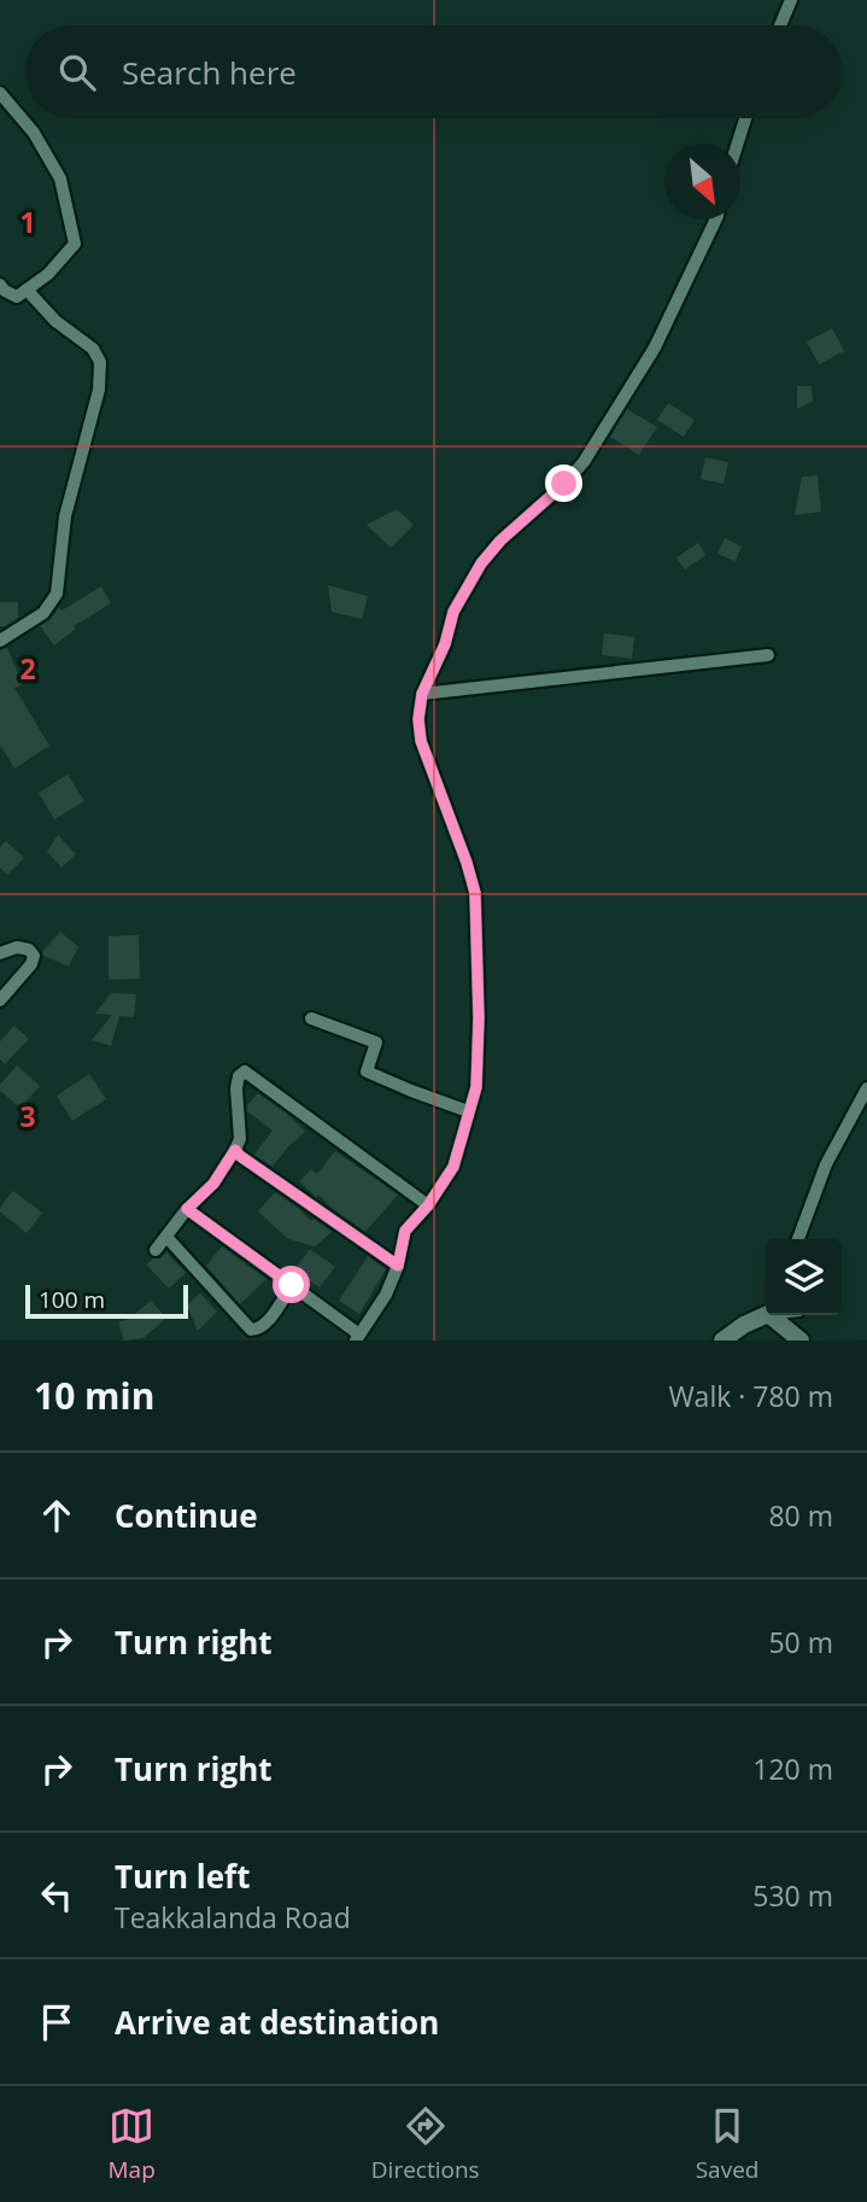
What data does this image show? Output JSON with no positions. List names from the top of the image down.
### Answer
{
  "scale_bar": "100 m",
  "north": "bottom right",
  "page": {
    "search": "Search here",
    "scale": "100 m",
    "heading": ["10 min", "Walk · 780 m"],
    "list": [
      ["Continue", "80 m"],
      ["Turn right", "50 m"],
      ["Turn right", "120 m"],
      ["Turn left", "Teakkalanda Road", "530 m"],
      "Arrive at destination"
    ],
    "nav": ["Map", "Directions", "Saved"]
  },
  "grid": {
    "rows": ["1", "2", "3"]
  }
}
